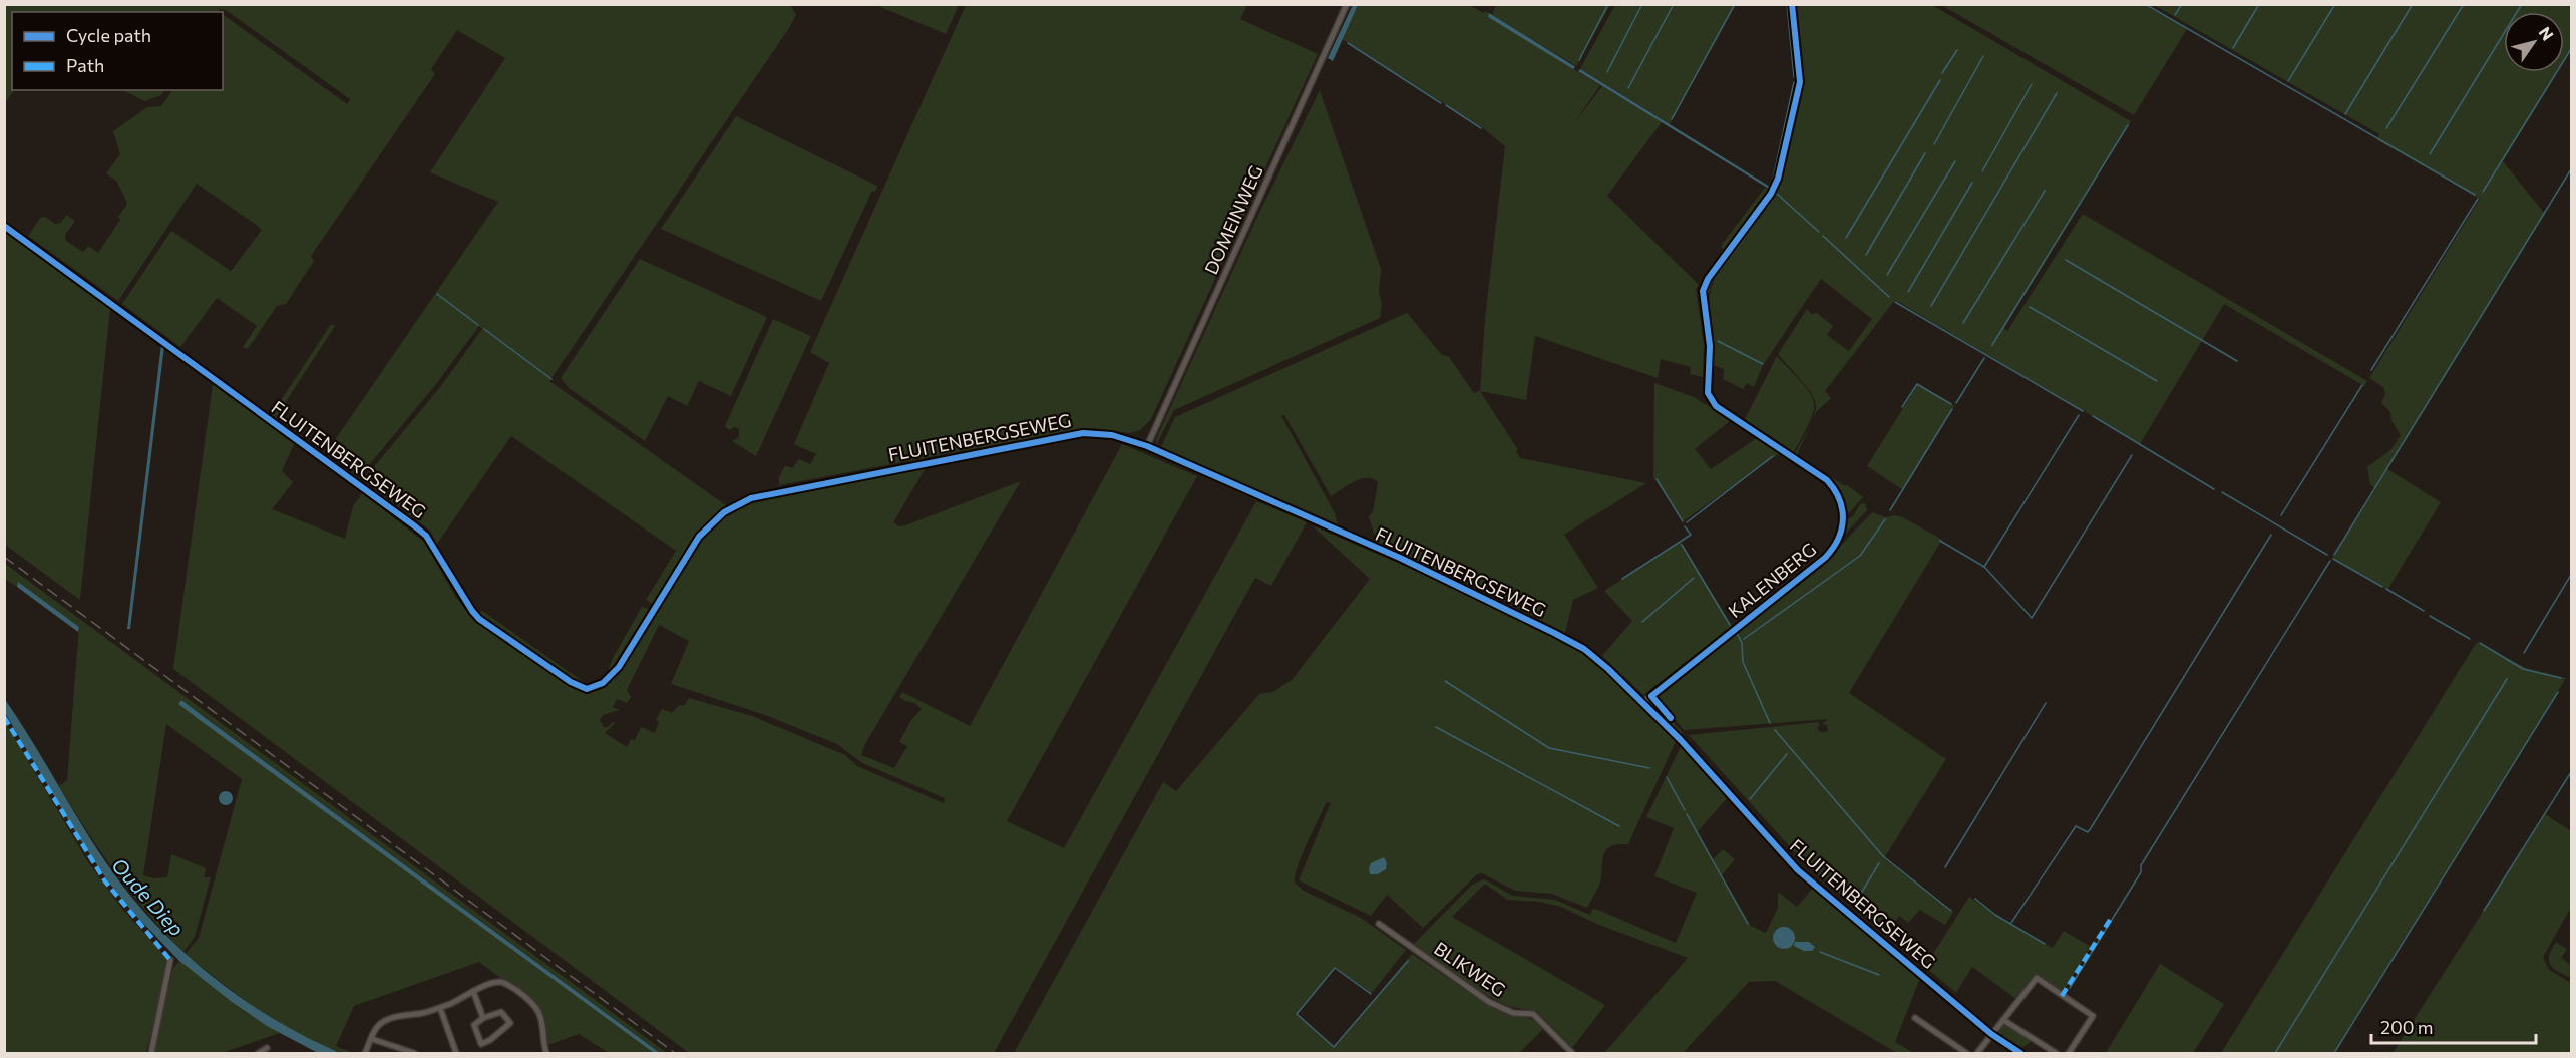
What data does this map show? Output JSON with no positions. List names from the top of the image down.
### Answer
{
  "streets": {
    "street": [
      "DOMEINWEG",
      "FLUITENBERGSEWEG",
      "KALENBERG",
      "BLIKWEG"
    ]
  },
  "crossings": [
    ["DOMEINWEG", "FLUITENBERGSEWEG"],
    ["FLUITENBERGSEWEG", "KALENBERG"]
  ],
  "water": ["Oude Diep"],
  "legend": ["Cycle path", "Path"],
  "scale_bar": "200 m",
  "north": "top right"
}
